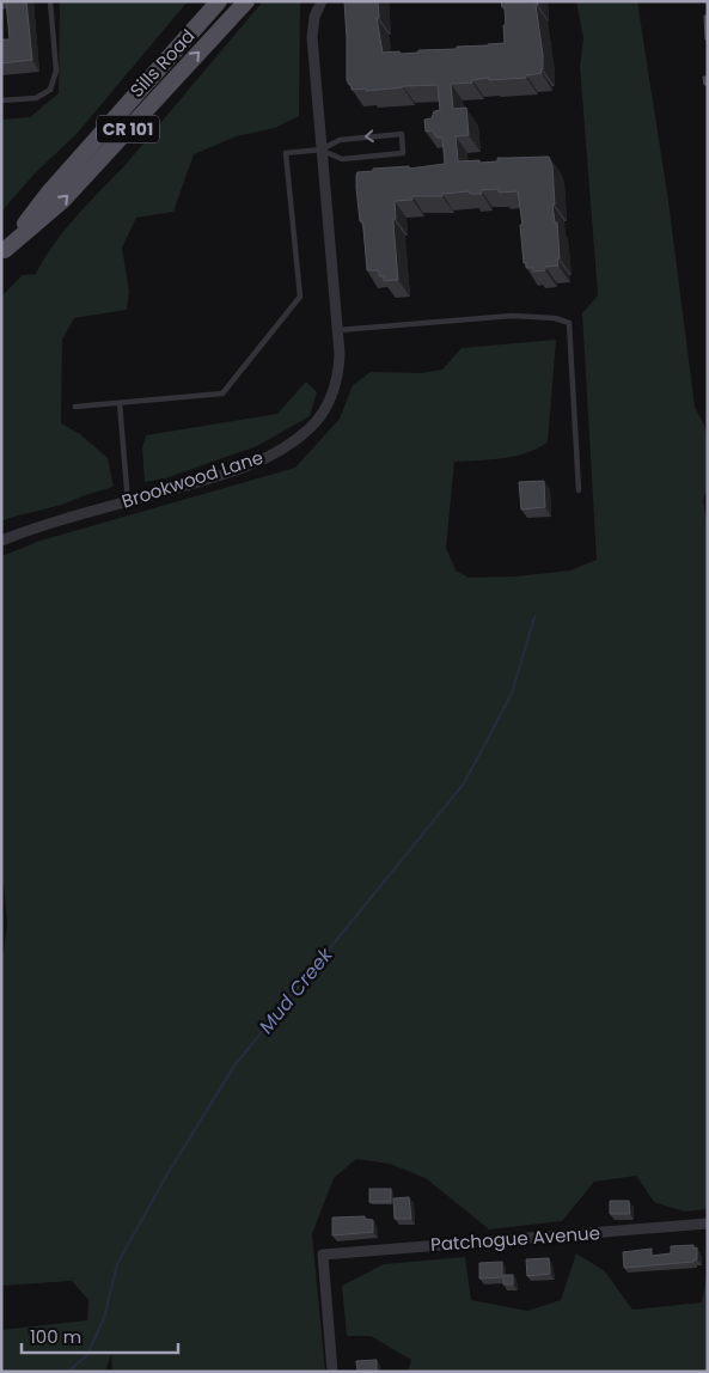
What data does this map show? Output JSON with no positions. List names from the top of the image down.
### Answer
{
  "streets": {
    "main road": ["Sills Road", "CR 101"],
    "street": ["Brookwood Lane", "Patchogue Avenue"]
  },
  "water": ["Mud Creek"],
  "scale_bar": "100 m"
}
